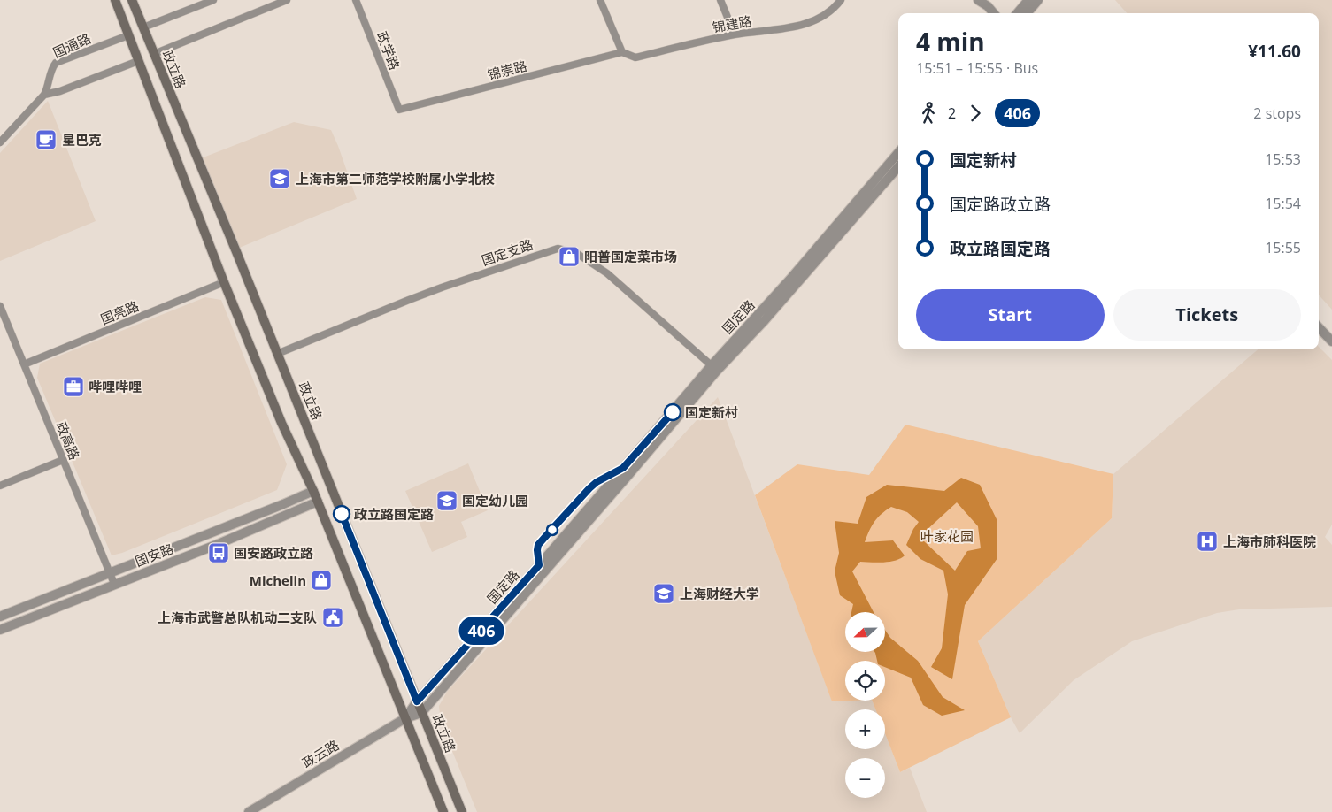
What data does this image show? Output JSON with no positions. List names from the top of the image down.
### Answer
{
  "streets": {
    "main road": ["政立路"],
    "street": [
      "锦建路",
      "国通路",
      "政学路",
      "锦崇路",
      "国定支路",
      "国亮路",
      "国定路",
      "政高路",
      "国安路",
      "政云路"
    ]
  },
  "crossings": [
    ["锦建路", "锦崇路"],
    ["政学路", "锦崇路"],
    ["政立路", "国定支路"],
    ["政立路", "国定路"],
    ["国定支路", "国定路"],
    ["国亮路", "政高路"],
    ["国定路", "政云路"],
    ["政高路", "国安路"]
  ],
  "parks": ["叶家花园"],
  "places": {
    "cafe": ["星巴克"],
    "school or university": ["上海市第二师范学校附属小学北校", "国定幼儿园", "上海财经大学"],
    "shop": ["阳普国定菜市场", "Michelin"],
    "office": ["哔哩哔哩"],
    "other": ["国定新村", "政立路国定路"],
    "hospital": ["上海市肺科医院"],
    "bus stop": ["国安路政立路"],
    "public building": ["上海市武警总队机动二支队"]
  },
  "lines": ["bus line 406"],
  "north": "left",
  "page": {
    "on_map": "406",
    "heading": ["4 min", "15:51 – 15:55 · Bus", "¥11.60"],
    "legs": ["2", "406", "2 stops"],
    "list": [
      {
        "name": "国定新村",
        "value": "15:53"
      },
      {
        "name": "国定路政立路",
        "value": "15:54"
      },
      {
        "name": "政立路国定路",
        "value": "15:55"
      }
    ],
    "buttons": ["Start", "Tickets"],
    "map_buttons": ["+", "−"]
  }
}
